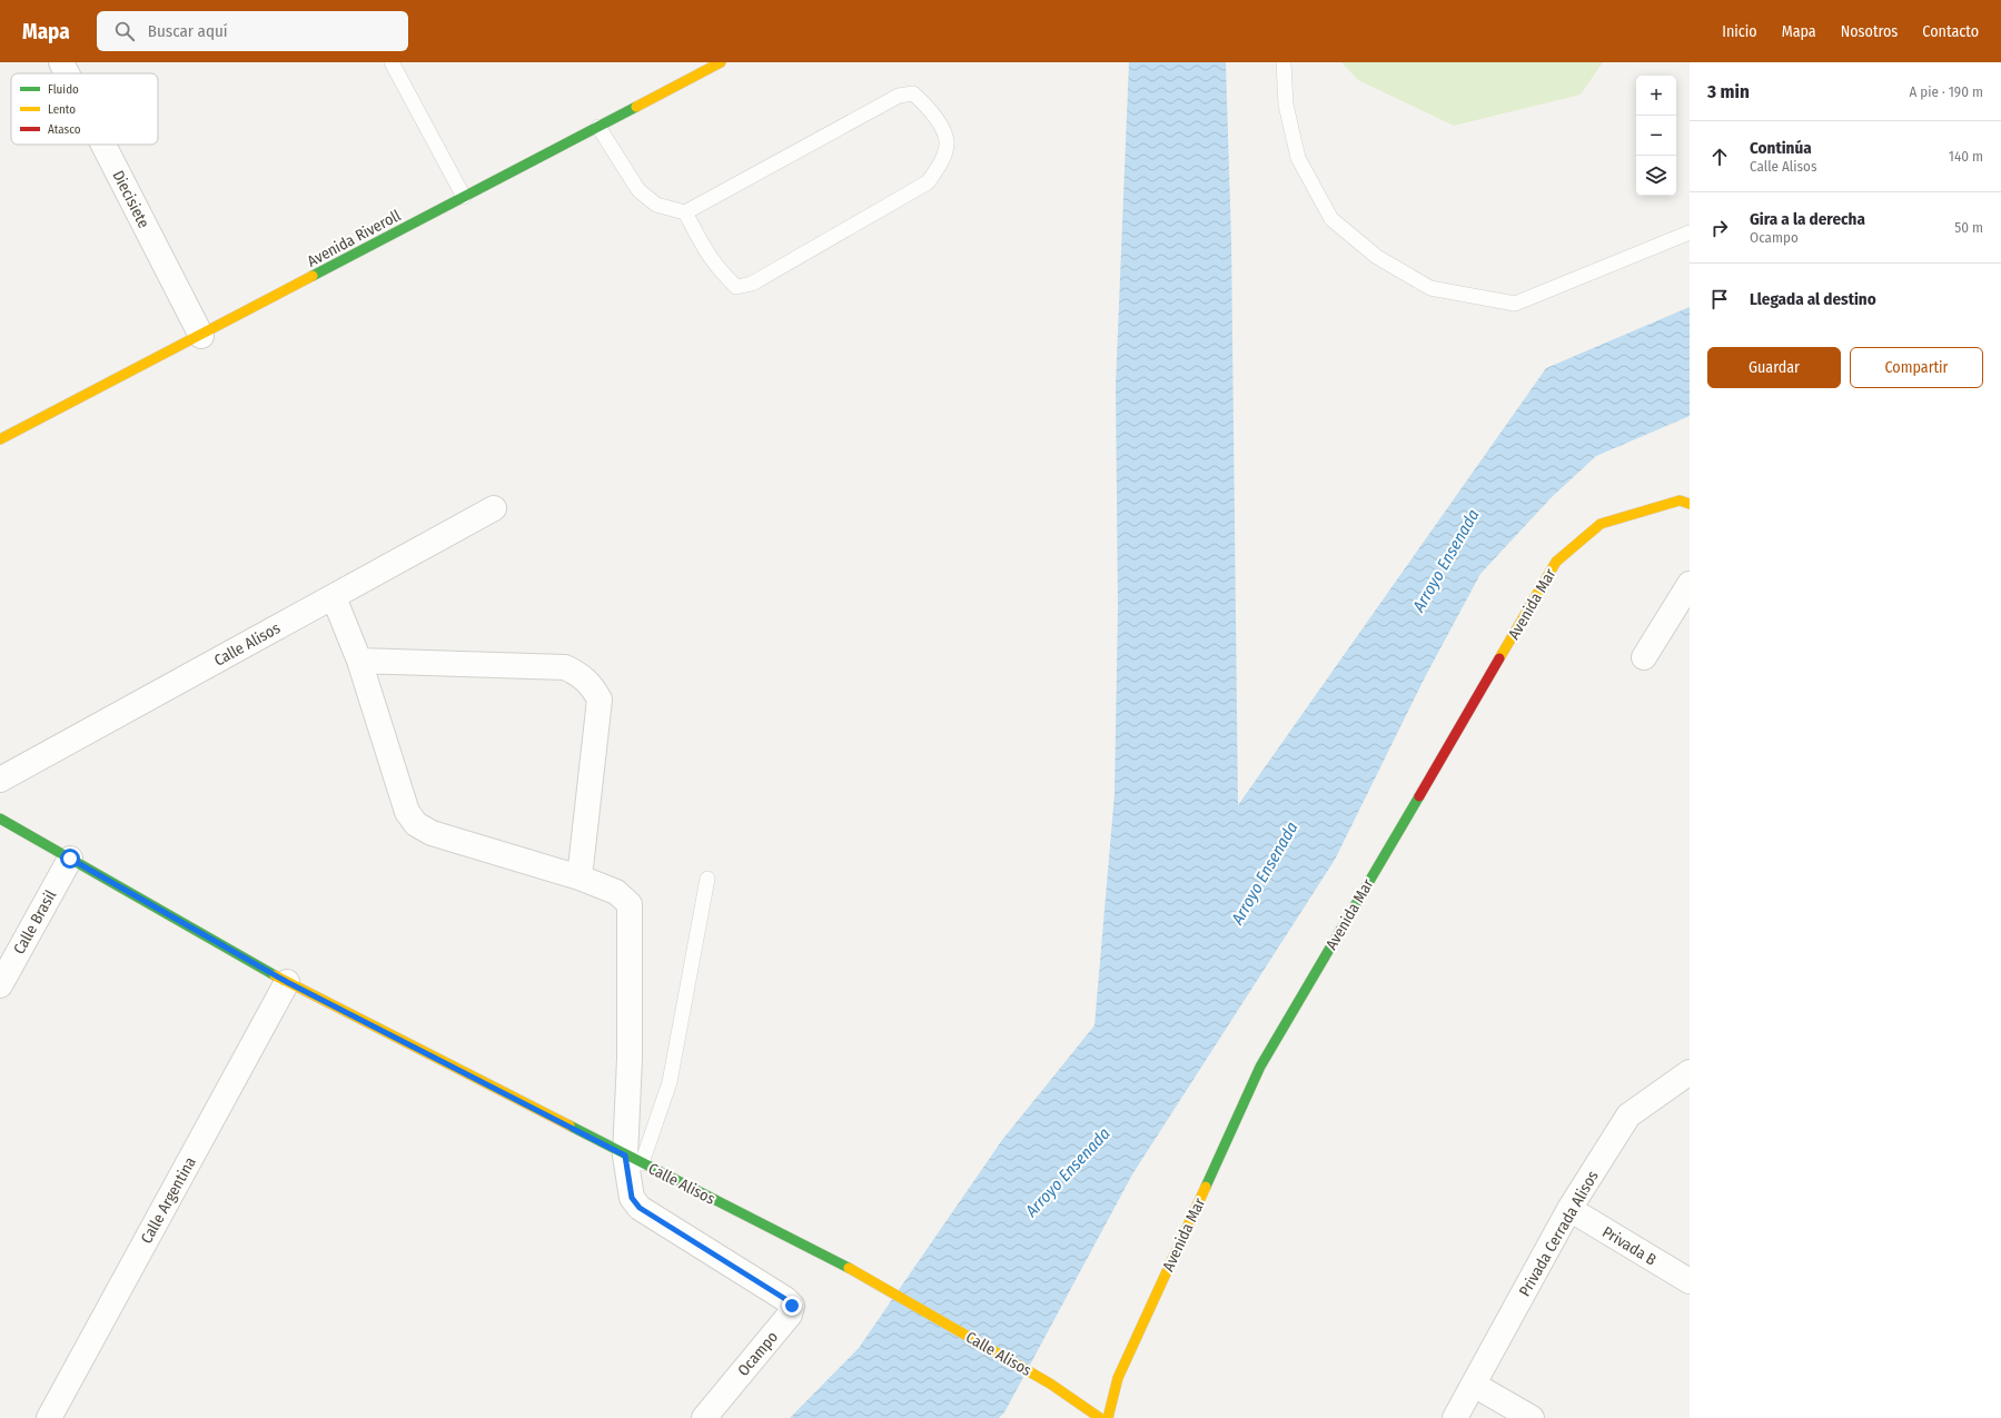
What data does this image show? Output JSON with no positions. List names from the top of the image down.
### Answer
{
  "streets": {
    "street": [
      "Diecisiete",
      "Avenida Riveroll",
      "Avenida Mar",
      "Calle Alisos",
      "Calle Brasil",
      "Calle Argentina",
      "Privada Cerrada Alisos",
      "Privada B",
      "Ocampo"
    ]
  },
  "crossings": [
    ["Diecisiete", "Avenida Riveroll"],
    ["Calle Alisos", "Calle Brasil"],
    ["Calle Alisos", "Calle Argentina"],
    ["Calle Alisos", "Ocampo"],
    ["Privada Cerrada Alisos", "Privada B"]
  ],
  "water": ["Arroyo Ensenada"],
  "legend": ["Fluido", "Lento", "Atasco"],
  "page": {
    "header": "Mapa",
    "search": "Buscar aquí",
    "nav": [
      "Inicio",
      "Mapa",
      "Nosotros",
      "Contacto"
    ],
    "heading": ["3 min", "A pie · 190 m"],
    "map_buttons": ["+", "−"],
    "list": [
      ["Continúa", "Calle Alisos", "140 m"],
      ["Gira a la derecha", "Ocampo", "50 m"],
      "Llegada al destino"
    ],
    "buttons": ["Guardar", "Compartir"]
  }
}
